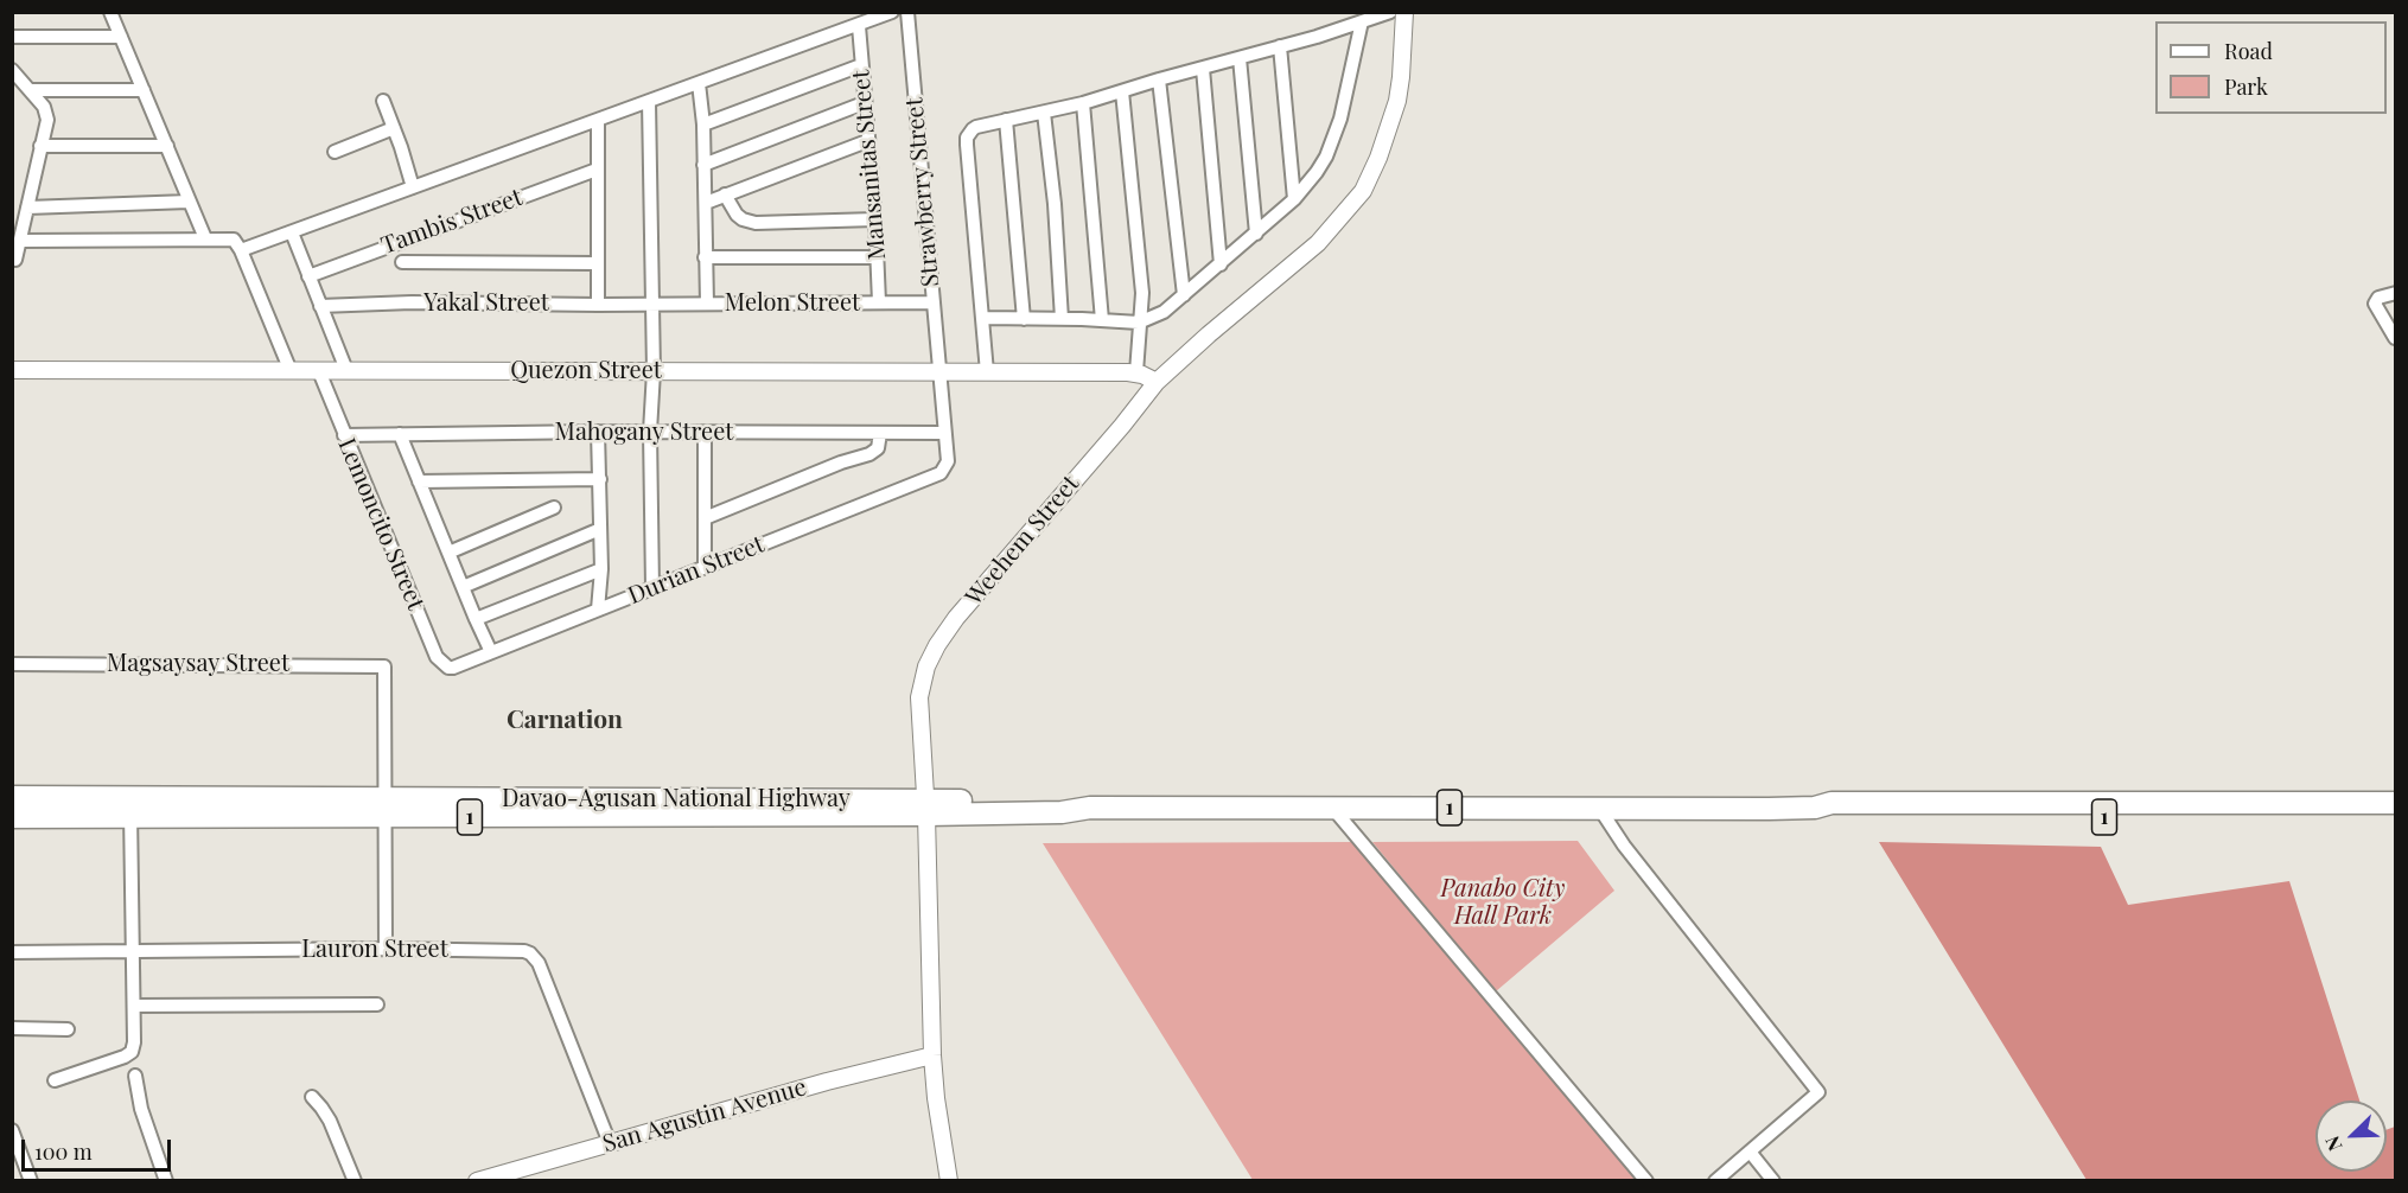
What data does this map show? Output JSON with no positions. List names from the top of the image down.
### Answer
{
  "streets": {
    "highway": ["Davao-Agusan National Highway", "1"],
    "street": [
      "Mansanitas Street",
      "Strawberry Street",
      "Tambis Street",
      "Yakal Street",
      "Melon Street",
      "Quezon Street",
      "Mahogany Street",
      "Lemoncito Street",
      "Weehem Street",
      "Durian Street",
      "Magsaysay Street",
      "Lauron Street",
      "San Agustin Avenue"
    ]
  },
  "crossings": [
    ["Mansanitas Street", "Melon Street"],
    ["Strawberry Street", "Melon Street"],
    ["Strawberry Street", "Quezon Street"],
    ["Strawberry Street", "Mahogany Street"],
    ["Strawberry Street", "Durian Street"],
    ["Yakal Street", "Melon Street"],
    ["Quezon Street", "Lemoncito Street"],
    ["Quezon Street", "Weehem Street"],
    ["Mahogany Street", "Lemoncito Street"],
    ["Lemoncito Street", "Durian Street"],
    ["Weehem Street", "Davao-Agusan National Highway"],
    ["Weehem Street", "San Agustin Avenue"],
    ["Magsaysay Street", "Davao-Agusan National Highway"],
    ["Lauron Street", "San Agustin Avenue"]
  ],
  "districts": ["Carnation"],
  "parks": ["Panabo City Hall Park"],
  "legend": ["Road", "Park"],
  "scale_bar": "100 m",
  "north": "bottom left"
}
